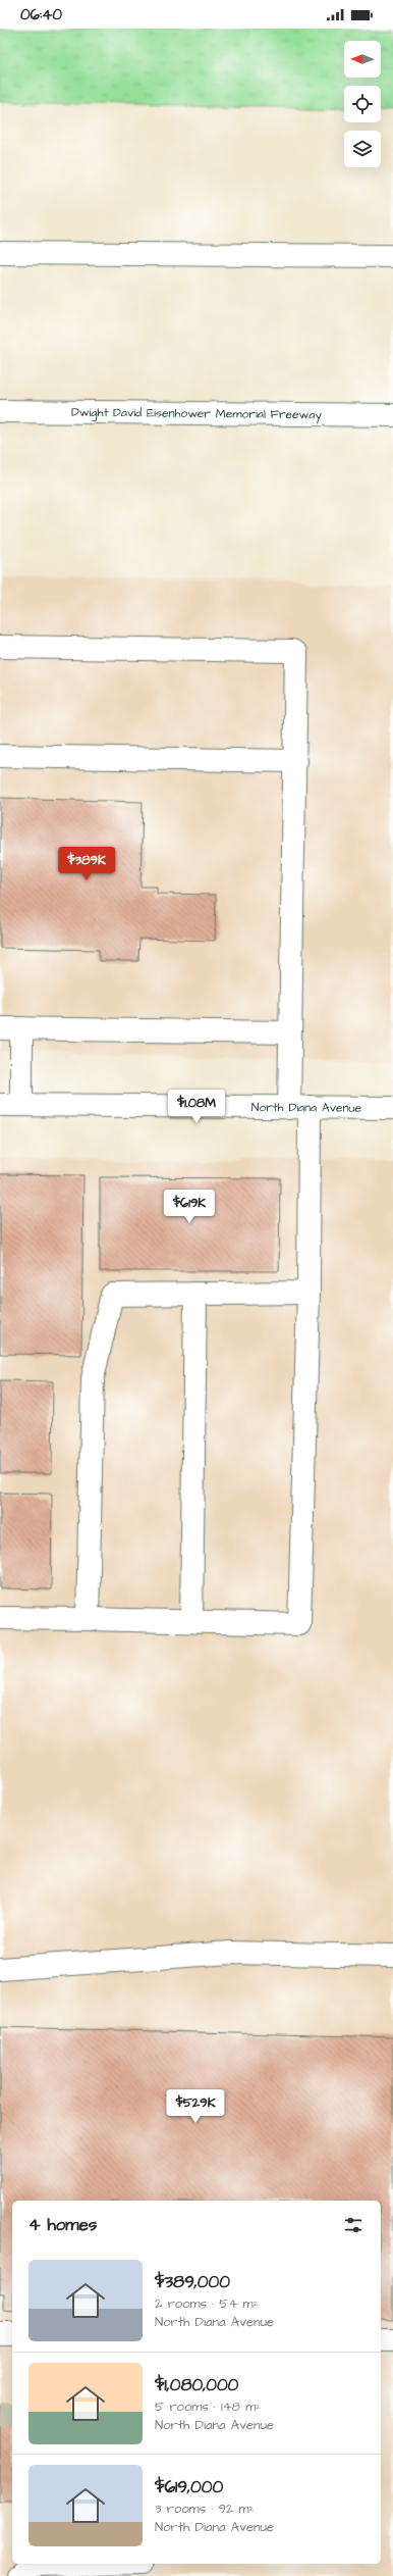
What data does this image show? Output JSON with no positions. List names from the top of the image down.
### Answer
{
  "streets": {
    "main road": ["Dwight David Eisenhower Memorial Freeway", "North Diana Avenue"]
  },
  "north": "left",
  "page": {
    "status": "06:40",
    "price": [
      "$389K",
      "$1.08M",
      "$619K",
      "$529K"
    ],
    "heading": "4 homes",
    "list": [
      {
        "name": "$389,000",
        "note": "2 rooms · 54 m² · North Diana Avenue"
      },
      {
        "name": "$1,080,000",
        "note": "5 rooms · 148 m² · North Diana Avenue"
      },
      {
        "name": "$619,000",
        "note": "3 rooms · 92 m² · North Diana Avenue"
      }
    ]
  }
}
